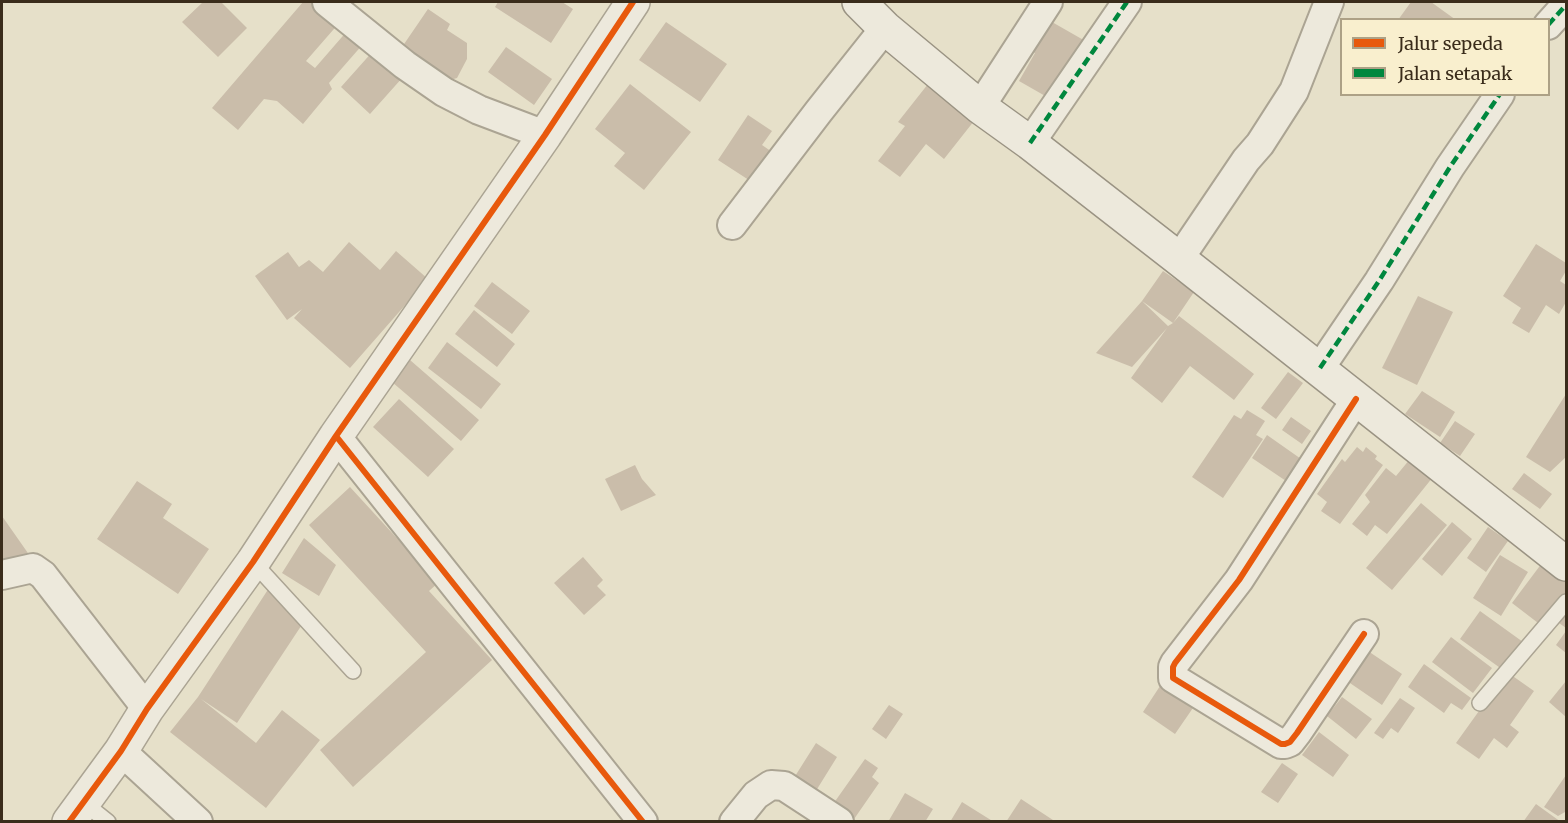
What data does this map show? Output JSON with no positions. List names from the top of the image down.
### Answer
{
  "legend": ["Jalur sepeda", "Jalan setapak"]
}
